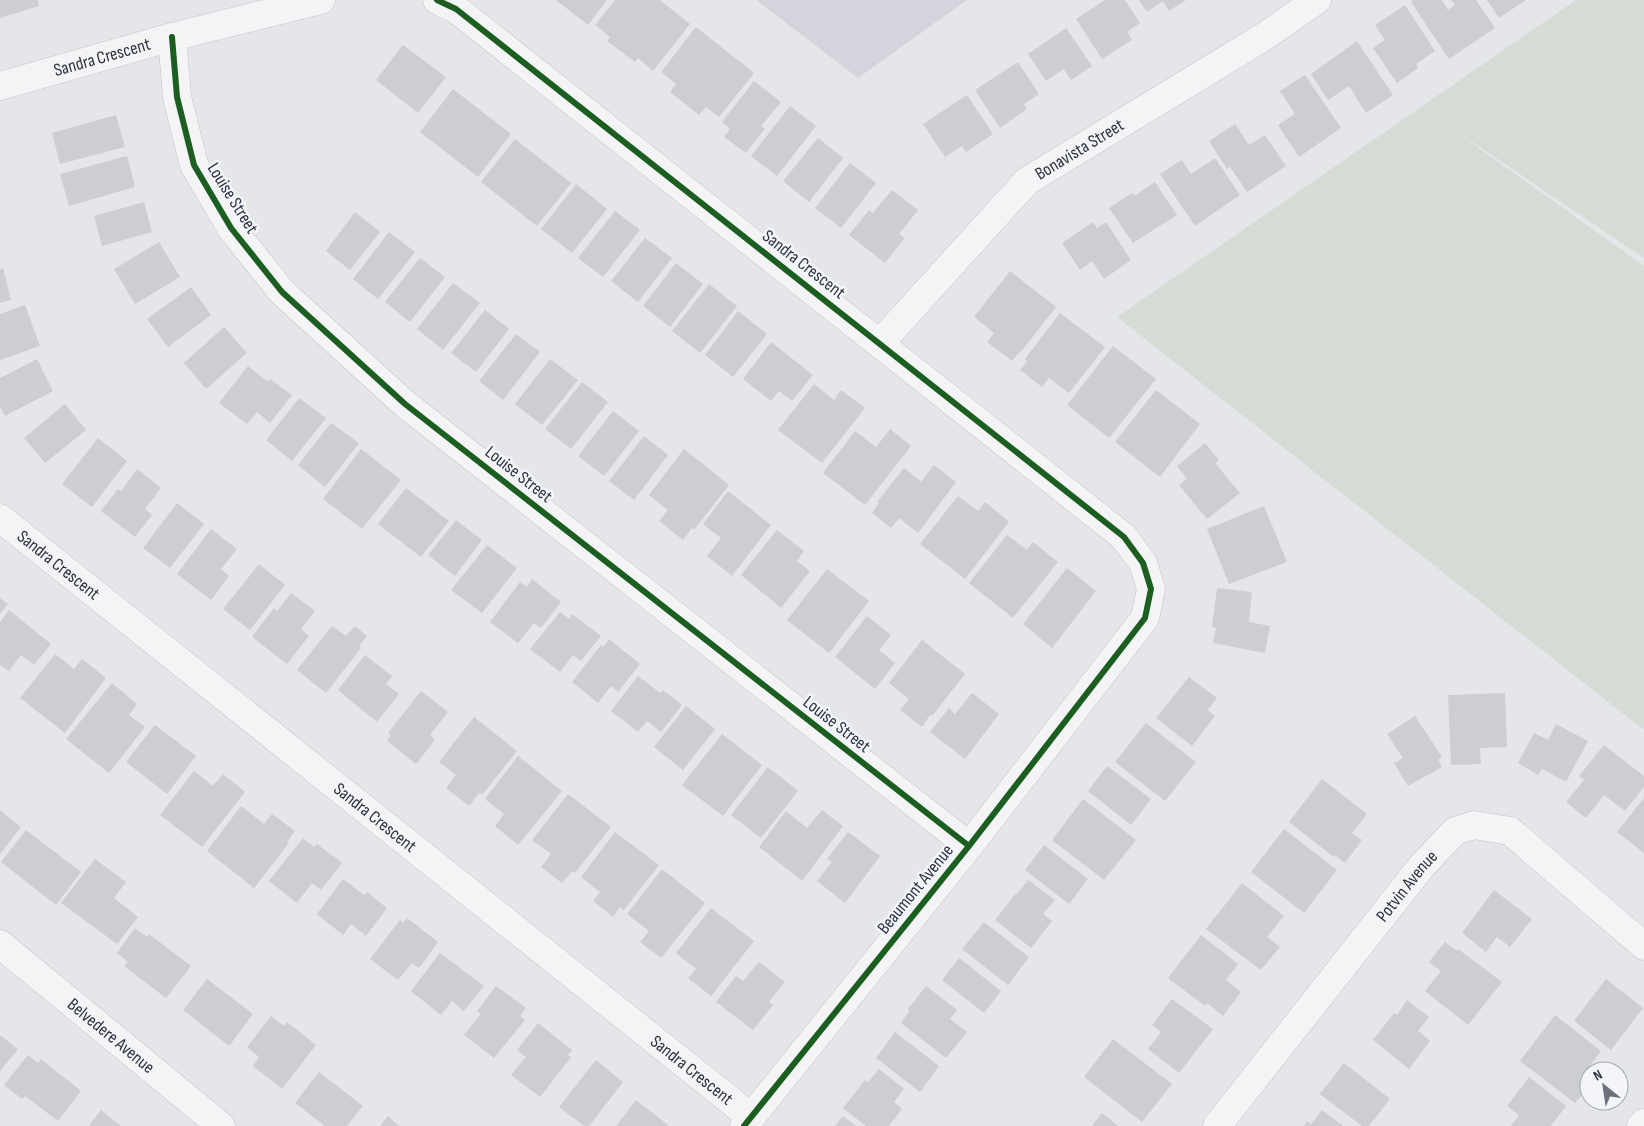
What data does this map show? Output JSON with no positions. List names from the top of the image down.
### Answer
{
  "streets": {
    "street": [
      "Sandra Crescent",
      "Bonavista Street",
      "Louise Street",
      "Potvin Avenue",
      "Beaumont Avenue",
      "Belvedere Avenue"
    ]
  },
  "crossings": [
    ["Sandra Crescent", "Bonavista Street"],
    ["Sandra Crescent", "Louise Street"],
    ["Sandra Crescent", "Beaumont Avenue"],
    ["Louise Street", "Beaumont Avenue"]
  ],
  "north": "top left"
}
